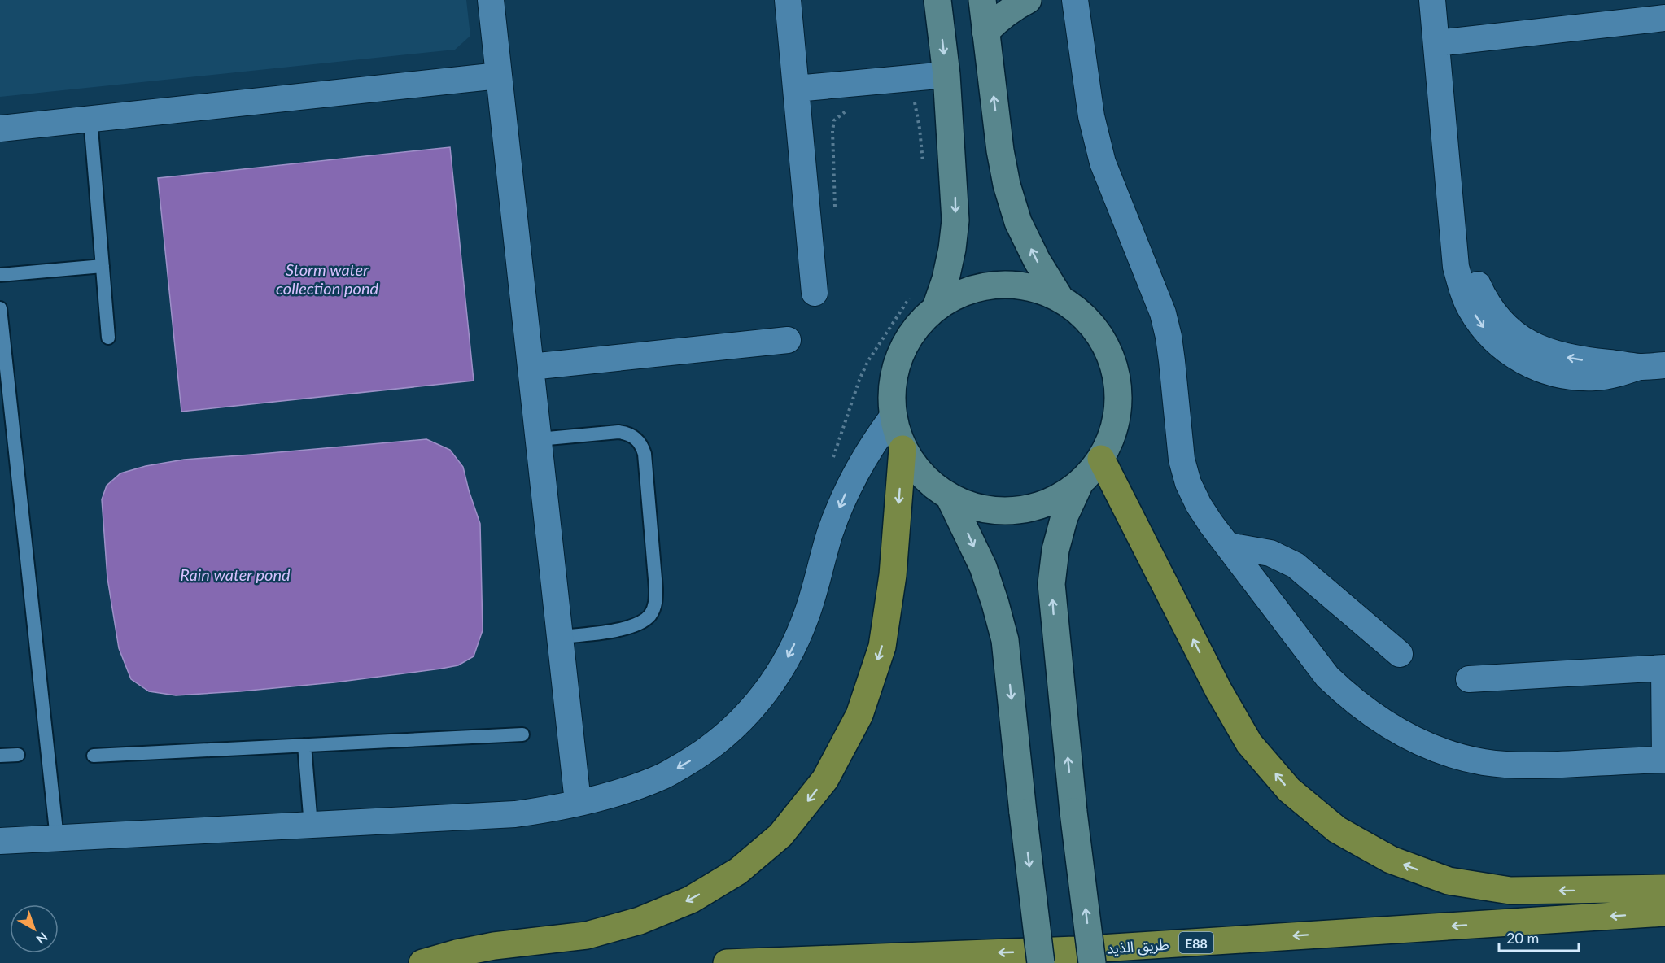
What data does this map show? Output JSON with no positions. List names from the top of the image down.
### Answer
{
  "streets": {
    "highway": ["E88", "طريق الذيد"]
  },
  "one_way": ["طريق الذيد"],
  "water": ["Storm water collection pond", "Rain water pond"],
  "scale_bar": "20 m",
  "north": "bottom right"
}
